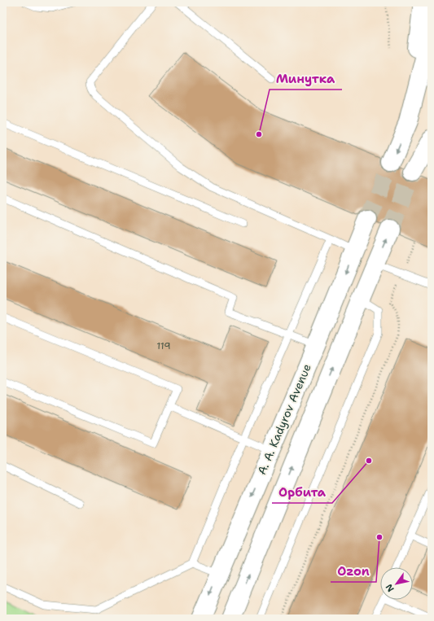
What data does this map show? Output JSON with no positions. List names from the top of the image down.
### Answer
{
  "streets": {
    "main road": ["A. A. Kadyrov Avenue"]
  },
  "places": ["Минутка", "Орбита", "Ozon"],
  "house_numbers": ["119"],
  "north": "bottom left"
}
